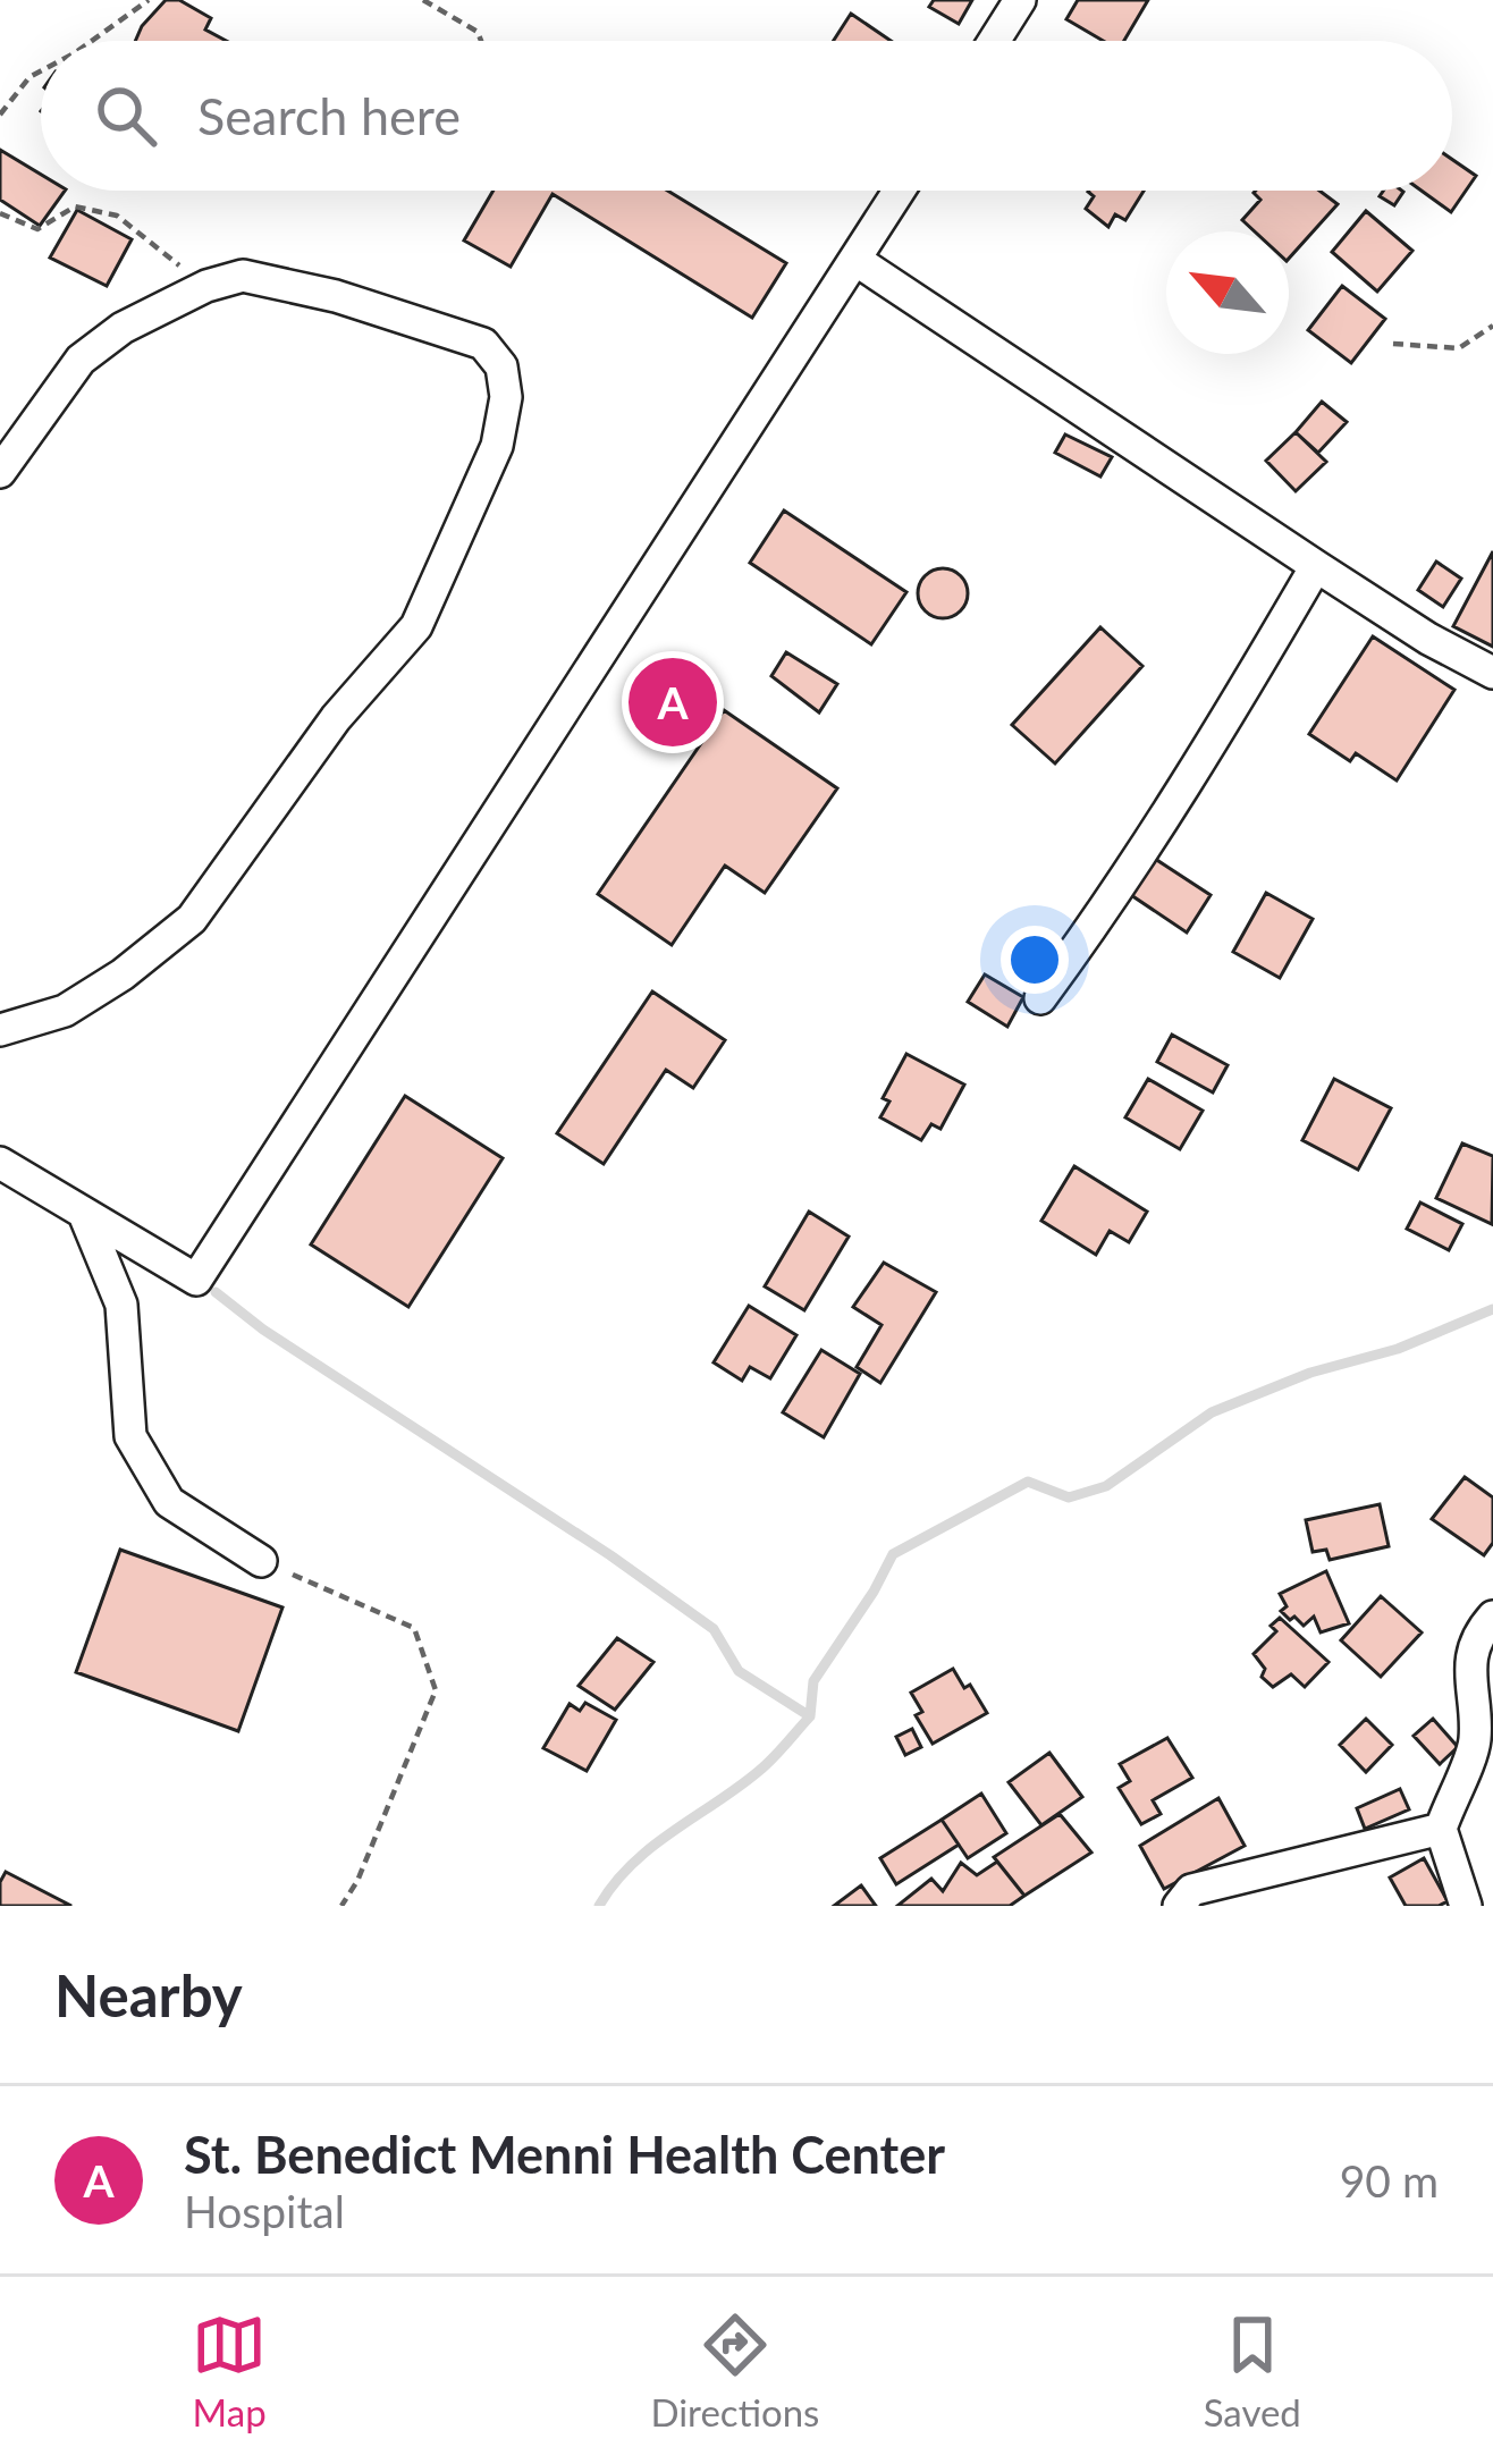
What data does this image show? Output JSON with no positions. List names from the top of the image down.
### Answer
{
  "north": "top left",
  "page": {
    "search": "Search here",
    "pins": "A",
    "heading": "Nearby",
    "list": [
      {
        "mark": "A",
        "name": "St. Benedict Menni Health Center",
        "note": "Hospital",
        "value": "90 m"
      }
    ],
    "nav": ["Map", "Directions", "Saved"]
  }
}
